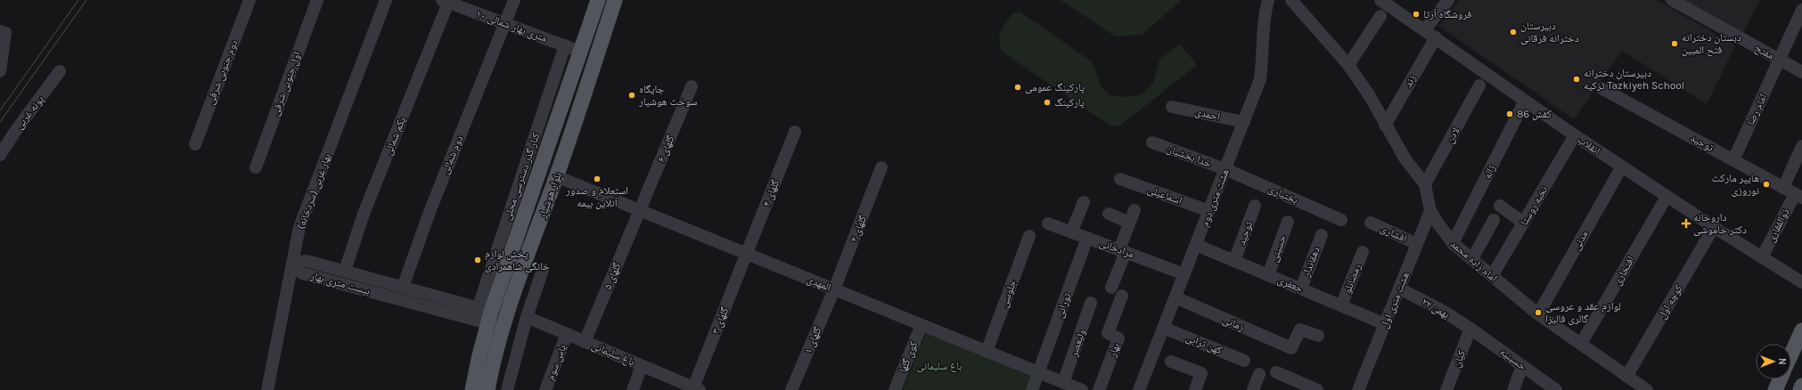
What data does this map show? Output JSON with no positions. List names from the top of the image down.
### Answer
{
  "streets": {
    "main road": ["بلوار هوشیار"],
    "street": [
      "۱۰ متری بهار شمالی",
      "مفتح",
      "دوم جنوبی شرقی",
      "زند",
      "اول جنوبی شرقی",
      "امام رضا",
      "پونه غربی",
      "احمدی",
      "لادن",
      "یکم شمالی",
      "توحید",
      "انقلاب",
      "گلهای ۶",
      "دوم شمالی",
      "خدا بخشیان",
      "ژاله",
      "کنار گذر دسترسی محلی",
      "بهار غربی (سردخانه)",
      "گلهای ۴",
      "بختیاری",
      "اسماعیلی",
      "هشت متری دوم",
      "نخبه روستا",
      "ذوالفقاری",
      "گلهای ۲",
      "افشاری",
      "مدنی",
      "مرادخانی",
      "حسینی",
      "امام زاده محمد",
      "دهقاندار",
      "افتخاری",
      "گلهای ۵",
      "رمضانلو",
      "بیست متری بهار",
      "المهدی",
      "جعفری",
      "جلوسی",
      "هشت متری اول",
      "کوچه اول",
      "تورانی",
      "۲۲ بهمن",
      "گلهای ۳",
      "زمانی",
      "گلهای ۱",
      "ولیعصر",
      "کهن ترابی",
      "بهار",
      "باغ سلیمانی",
      "کوی گلها",
      "کیان",
      "حسینیه",
      "یاس سوم"
    ]
  },
  "crossings": [
    ["۱۰ متری بهار شمالی", "یکم شمالی"],
    ["۱۰ متری بهار شمالی", "دوم شمالی"],
    ["۱۰ متری بهار شمالی", "کنار گذر دسترسی محلی"],
    ["۱۰ متری بهار شمالی", "بلوار هوشیار"],
    ["مفتح", "امام رضا"],
    ["زند", "انقلاب"],
    ["زند", "امام زاده محمد"],
    ["امام رضا", "توحید"],
    ["احمدی", "هشت متری دوم"],
    ["لادن", "امام زاده محمد"],
    ["یکم شمالی", "بیست متری بهار"],
    ["توحید", "ذوالفقاری"],
    ["توحید", "جعفری"],
    ["انقلاب", "ژاله"],
    ["انقلاب", "نخبه روستا"],
    ["انقلاب", "ذوالفقاری"],
    ["انقلاب", "مدنی"],
    ["انقلاب", "افتخاری"],
    ["انقلاب", "کوچه اول"],
    ["گلهای ۶", "گلهای ۵"],
    ["گلهای ۶", "المهدی"],
    ["دوم شمالی", "بیست متری بهار"],
    ["خدا بخشیان", "بختیاری"],
    ["خدا بخشیان", "هشت متری دوم"],
    ["ژاله", "امام زاده محمد"],
    ["کنار گذر دسترسی محلی", "بلوار هوشیار"],
    ["کنار گذر دسترسی محلی", "بیست متری بهار"],
    ["بهار غربی (سردخانه)", "بیست متری بهار"],
    ["گلهای ۴", "المهدی"],
    ["گلهای ۴", "گلهای ۳"],
    ["بختیاری", "هشت متری دوم"],
    ["بلوار هوشیار", "بیست متری بهار"],
    ["بلوار هوشیار", "المهدی"],
    ["اسماعیلی", "هشت متری دوم"],
    ["هشت متری دوم", "مرادخانی"],
    ["هشت متری دوم", "جعفری"],
    ["هشت متری دوم", "زمانی"],
    ["هشت متری دوم", "کهن ترابی"],
    ["نخبه روستا", "امام زاده محمد"],
    ["گلهای ۲", "المهدی"],
    ["گلهای ۲", "گلهای ۱"],
    ["افشاری", "هشت متری اول"],
    ["مدنی", "امام زاده محمد"],
    ["مرادخانی", "تورانی"],
    ["حسینی", "جعفری"],
    ["امام زاده محمد", "افتخاری"],
    ["امام زاده محمد", "هشت متری اول"],
    ["امام زاده محمد", "کوچه اول"],
    ["دهقاندار", "جعفری"],
    ["گلهای ۵", "المهدی"],
    ["گلهای ۵", "باغ سلیمانی"],
    ["رمضانلو", "جعفری"],
    ["المهدی", "جلوسی"],
    ["المهدی", "تورانی"],
    ["المهدی", "گلهای ۳"],
    ["المهدی", "گلهای ۱"],
    ["المهدی", "ولیعصر"],
    ["المهدی", "کوی گلها"],
    ["جعفری", "هشت متری اول"],
    ["هشت متری اول", "۲۲ بهمن"],
    ["۲۲ بهمن", "کیان"],
    ["۲۲ بهمن", "حسینیه"],
    ["گلهای ۳", "باغ سلیمانی"],
    ["باغ سلیمانی", "یاس سوم"],
    ["کیان", "حسینیه"]
  ],
  "parks": ["باغ سلیمانی"],
  "places": {
    "other": [
      "فروشگاه آرتا",
      "دبیرستان دخترانه فرقانی",
      "دبستان دخترانه فتح المبین",
      "دبیرستان دخترانه تزكيه Tazkiyeh School",
      "پارکینگ عمومی",
      "جایگاه سوخت هوشیار",
      "پارکینگ",
      "کفش 86",
      "استعلام و صدور آنلاین بیمه",
      "هایپر مارکت نوروزی",
      "پخش لوازم خانگی شاهمرادی",
      "لوازم عقد و عروسی گالری فالیزا"
    ],
    "health": ["داروخانه دکتر خاموشی"]
  },
  "north": "right"
}
